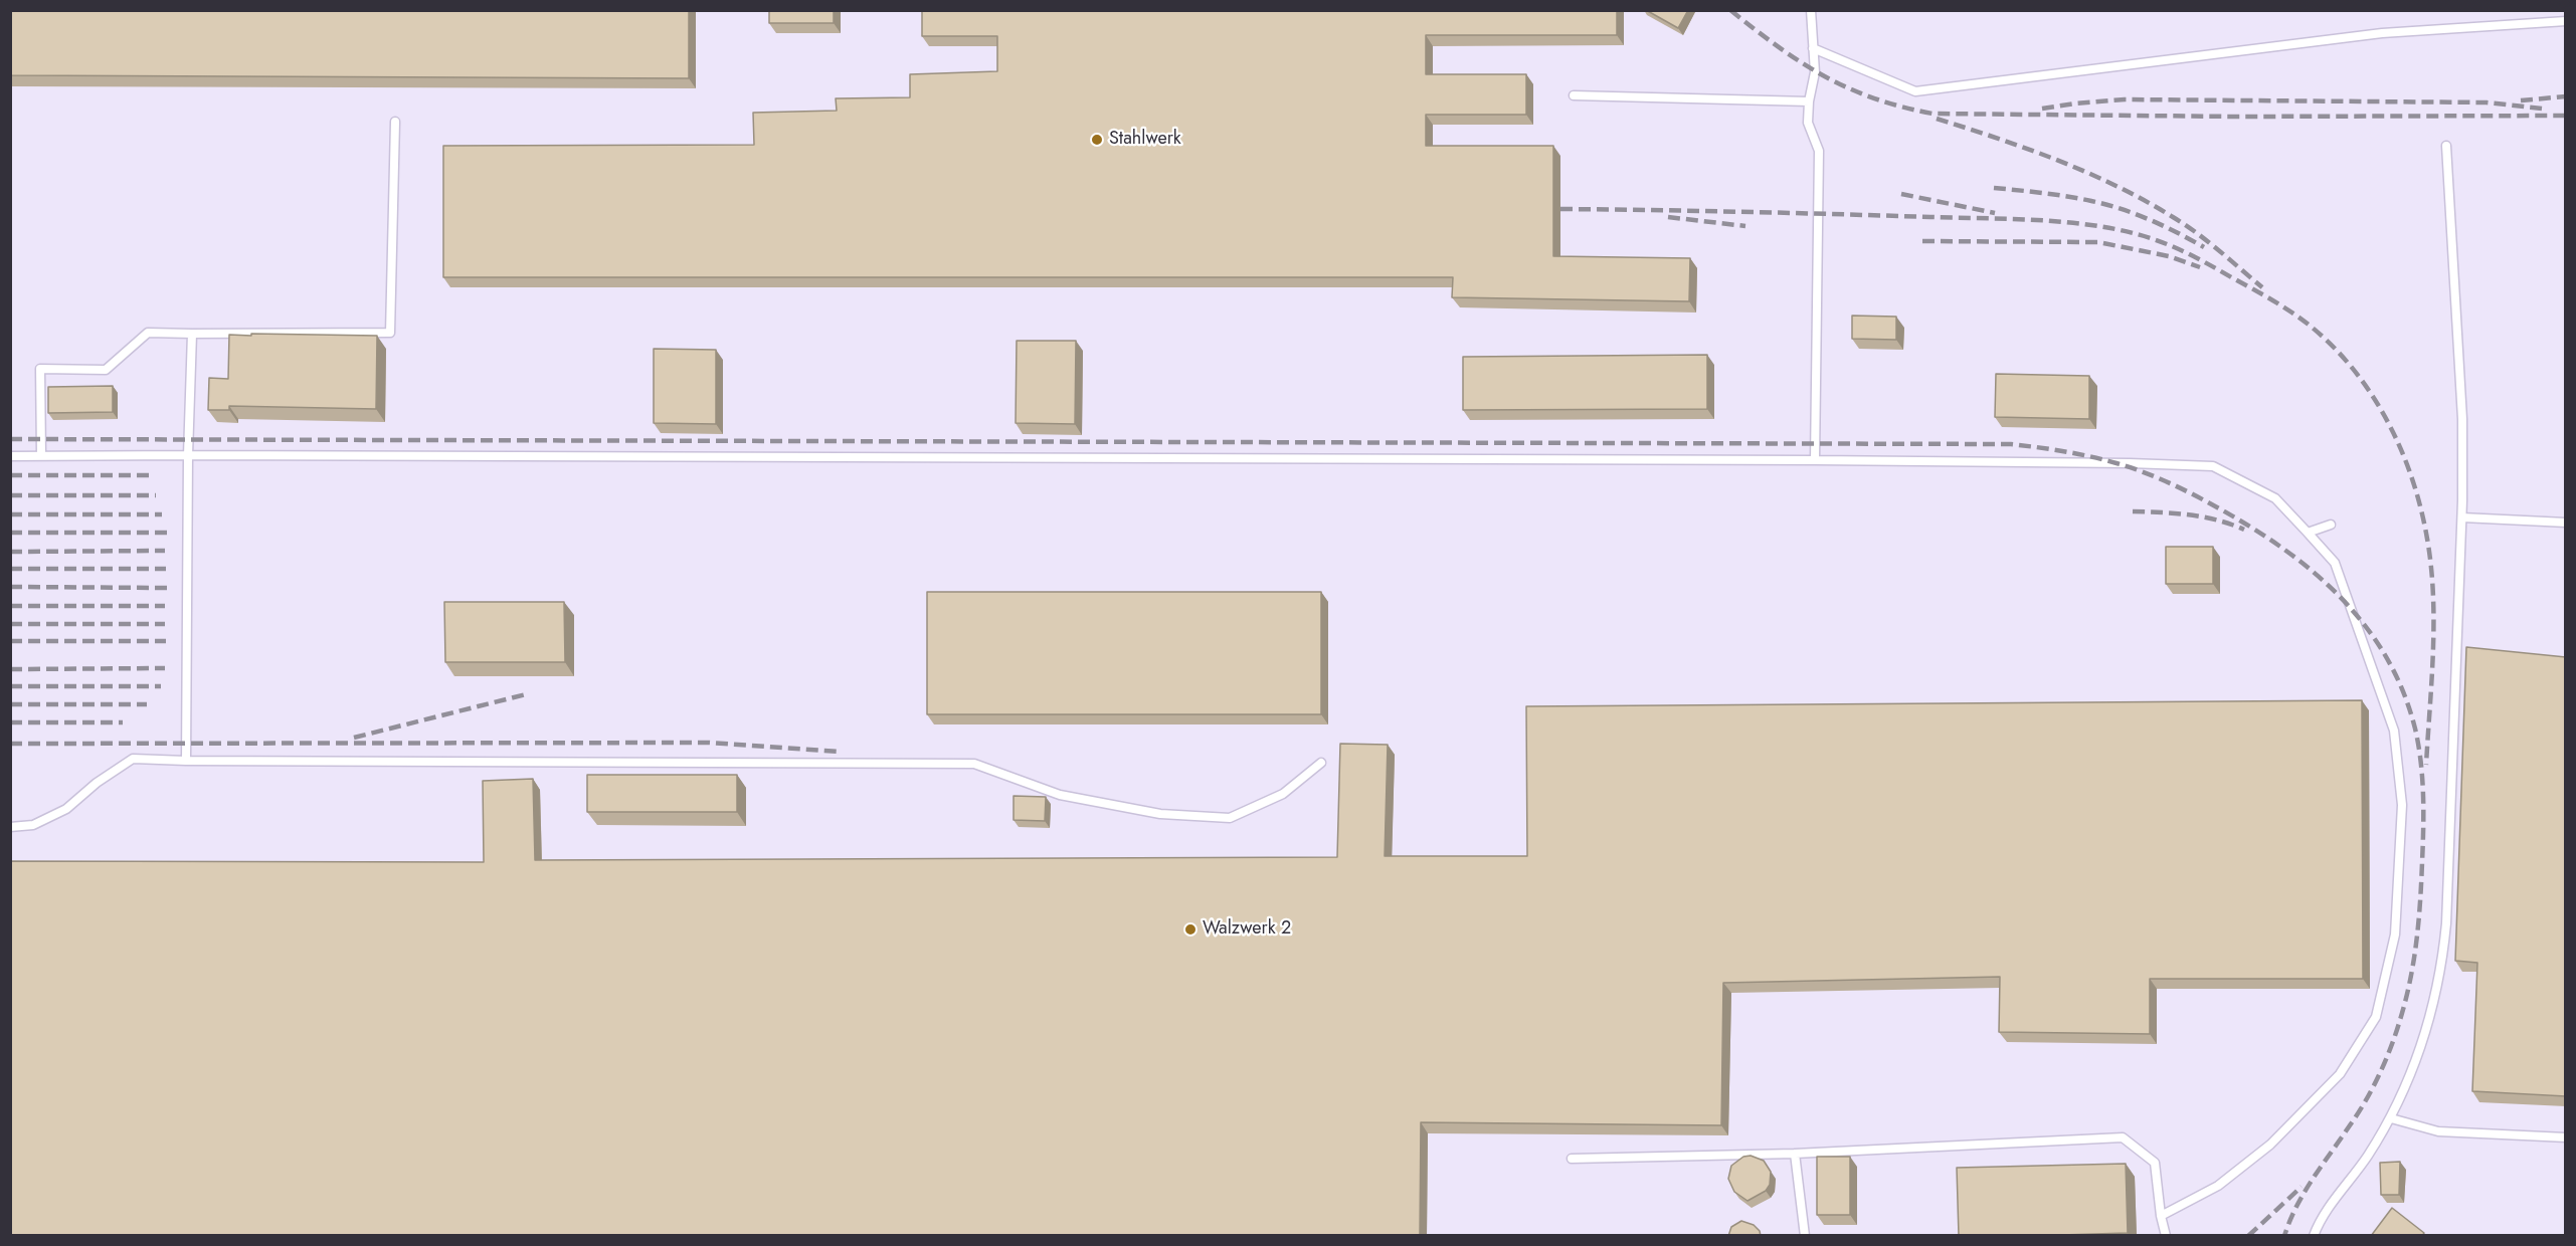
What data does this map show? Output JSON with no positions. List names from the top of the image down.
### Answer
{
  "places": ["Stahlwerk", "Walzwerk 2"]
}
